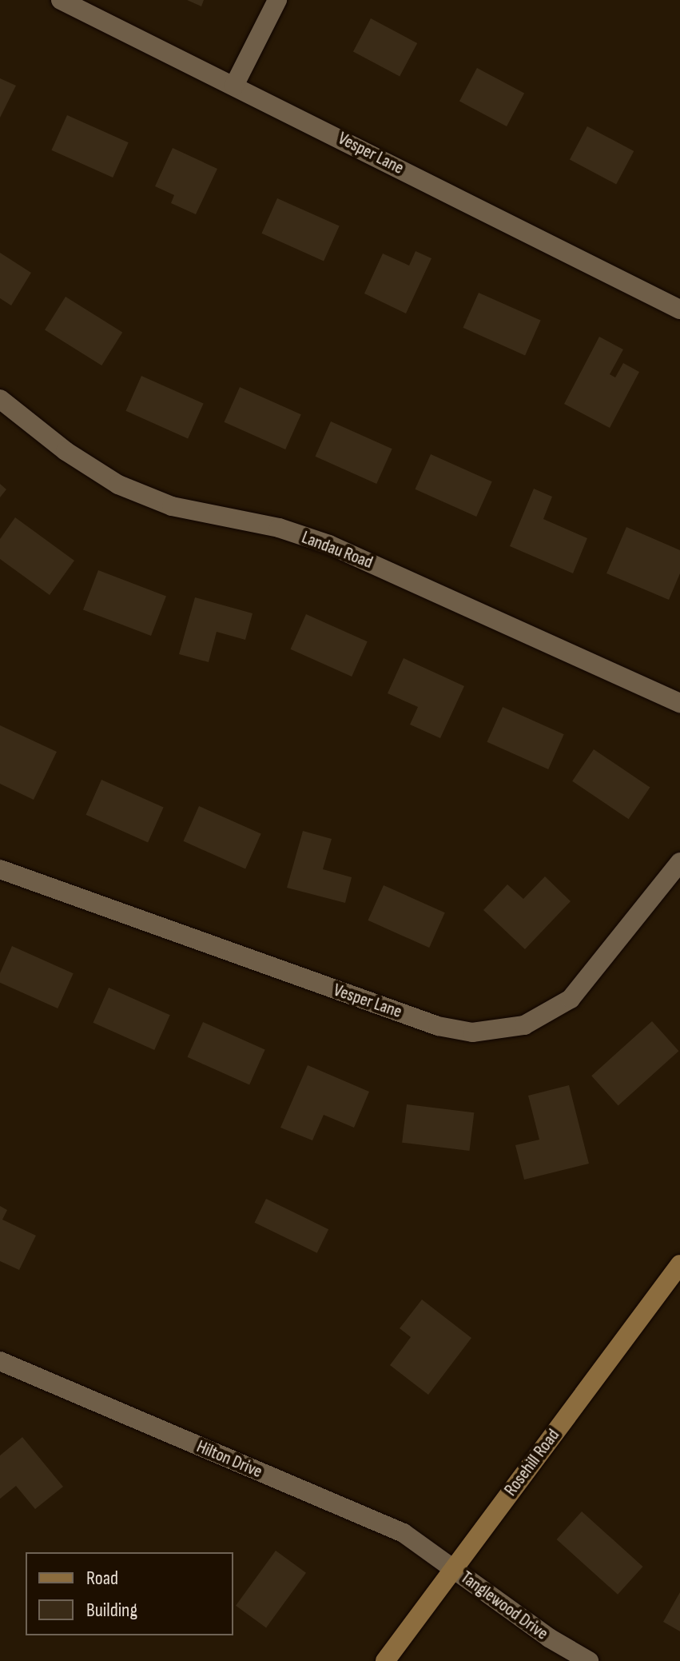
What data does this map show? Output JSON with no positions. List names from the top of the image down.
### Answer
{
  "streets": {
    "main road": ["Rosehill Road"],
    "street": [
      "Vesper Lane",
      "Landau Road",
      "Hilton Drive",
      "Tanglewood Drive"
    ]
  },
  "crossings": [
    ["Hilton Drive", "Rosehill Road"],
    ["Hilton Drive", "Tanglewood Drive"],
    ["Rosehill Road", "Tanglewood Drive"]
  ],
  "legend": ["Road", "Building"]
}
